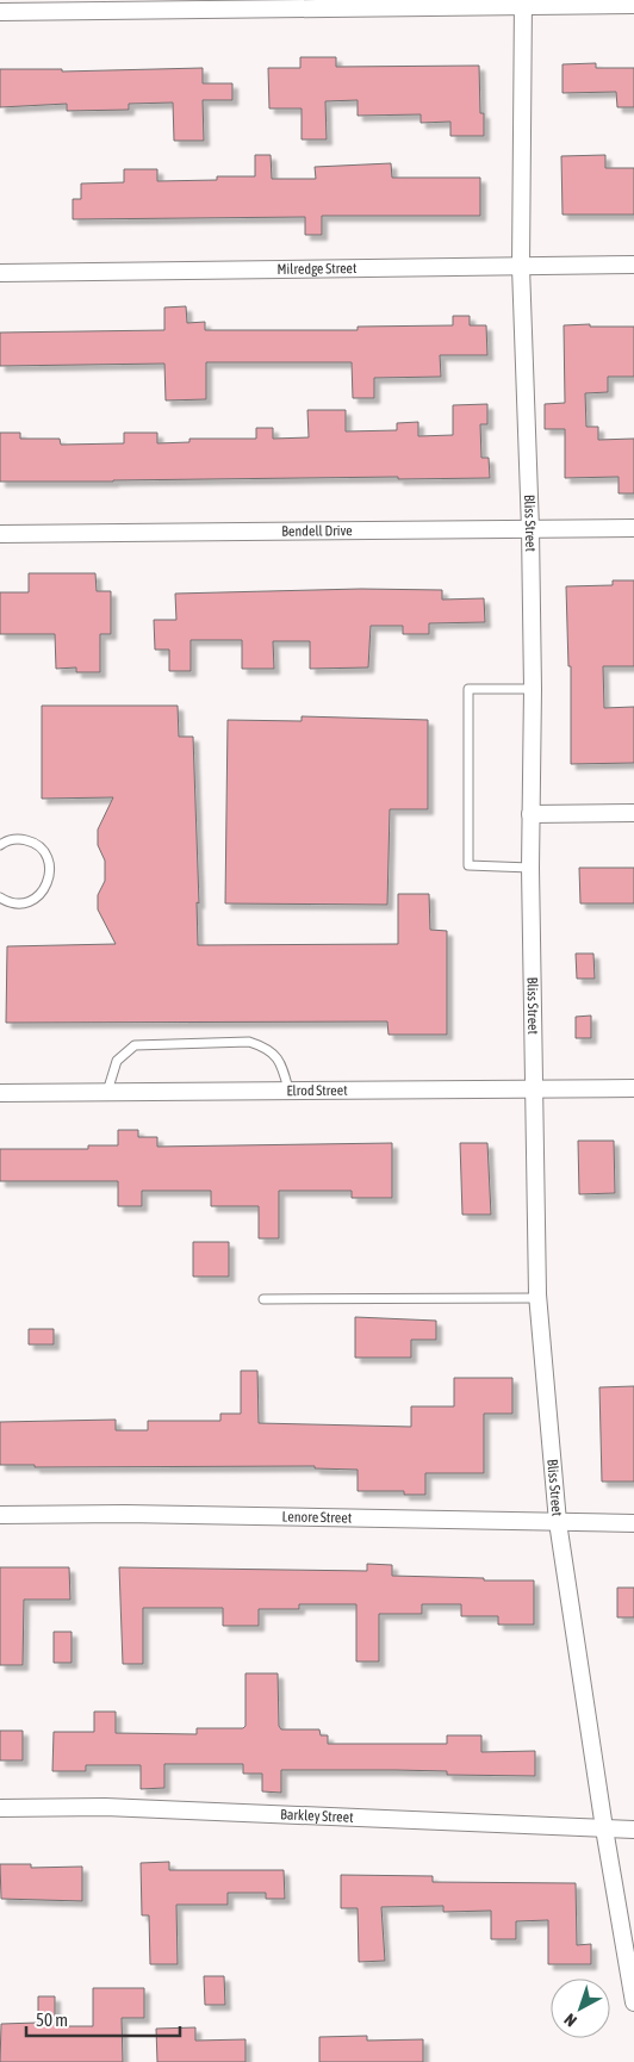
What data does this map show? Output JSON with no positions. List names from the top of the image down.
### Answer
{
  "streets": {
    "street": [
      "Milredge Street",
      "Bliss Street",
      "Bendell Drive",
      "Elrod Street",
      "Lenore Street",
      "Barkley Street"
    ]
  },
  "crossings": [
    ["Milredge Street", "Bliss Street"],
    ["Bliss Street", "Bendell Drive"],
    ["Bliss Street", "Elrod Street"],
    ["Bliss Street", "Lenore Street"],
    ["Bliss Street", "Barkley Street"]
  ],
  "scale_bar": "50 m",
  "north": "bottom left"
}
